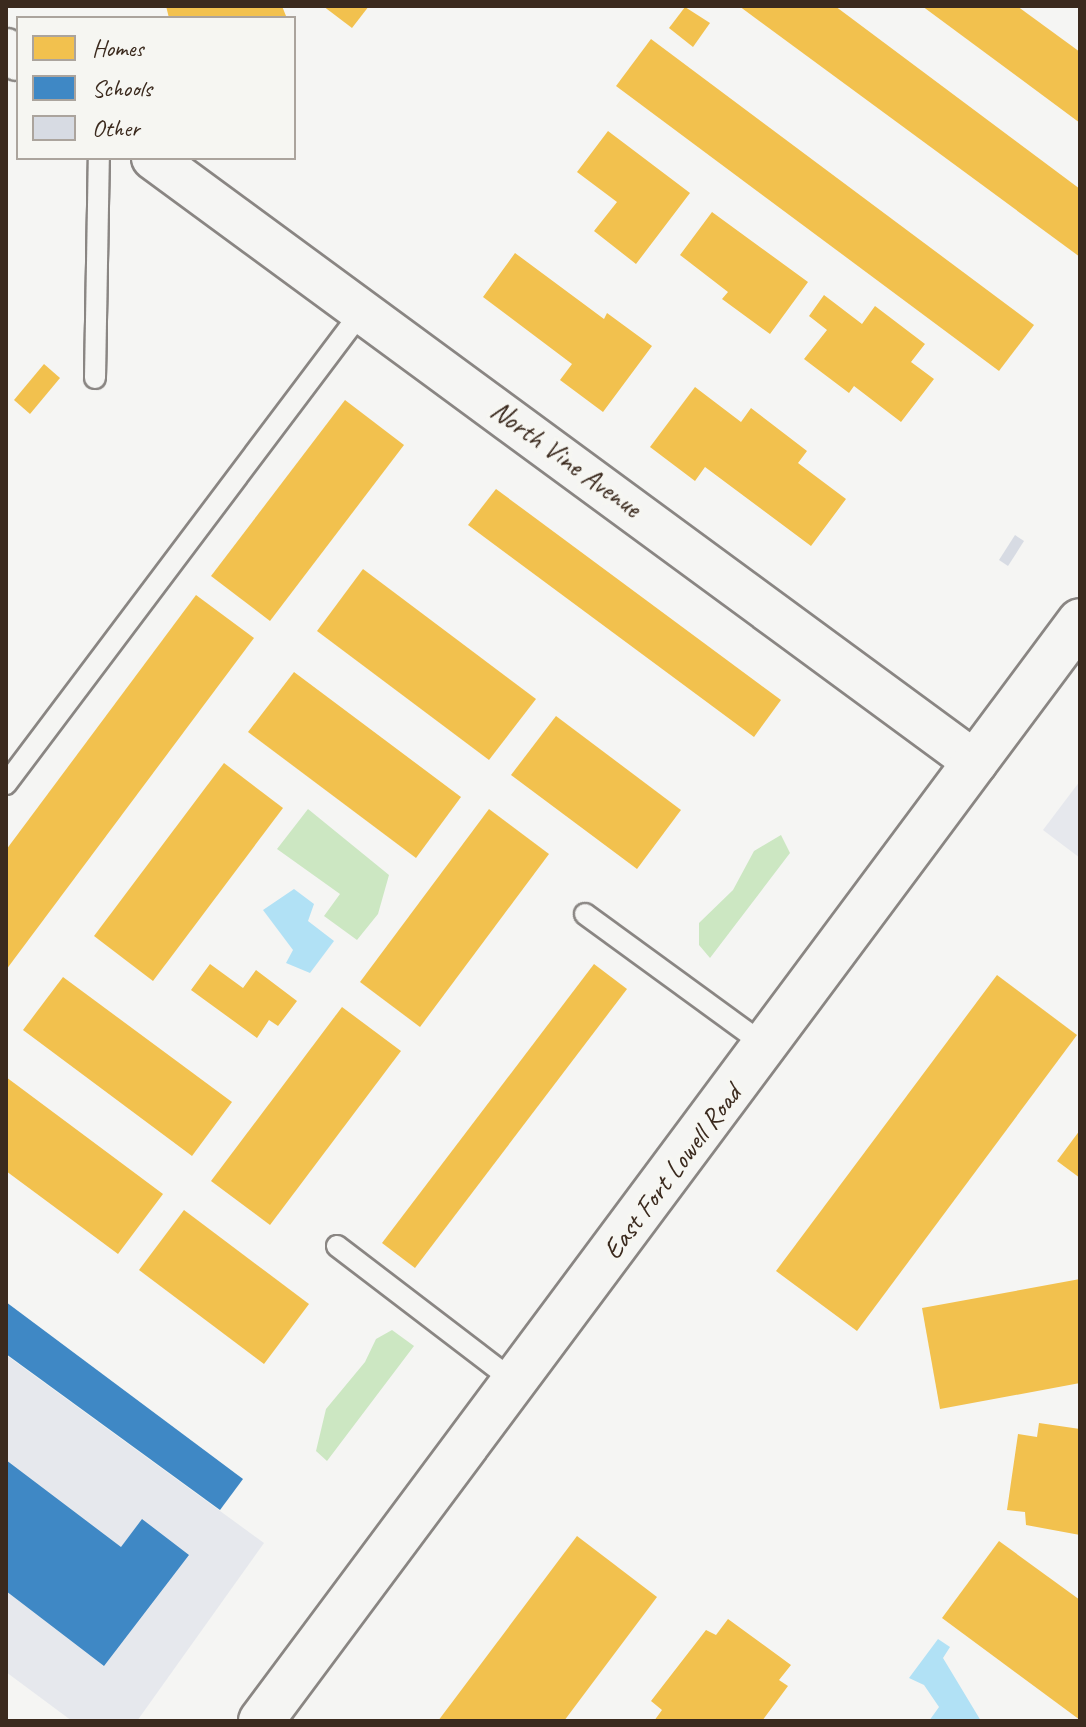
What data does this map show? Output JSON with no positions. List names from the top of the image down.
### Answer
{
  "streets": {
    "main road": ["East Fort Lowell Road"],
    "street": ["North Vine Avenue"]
  },
  "crossings": [
    ["North Vine Avenue", "East Fort Lowell Road"]
  ],
  "legend": ["Homes", "Schools", "Other"]
}
